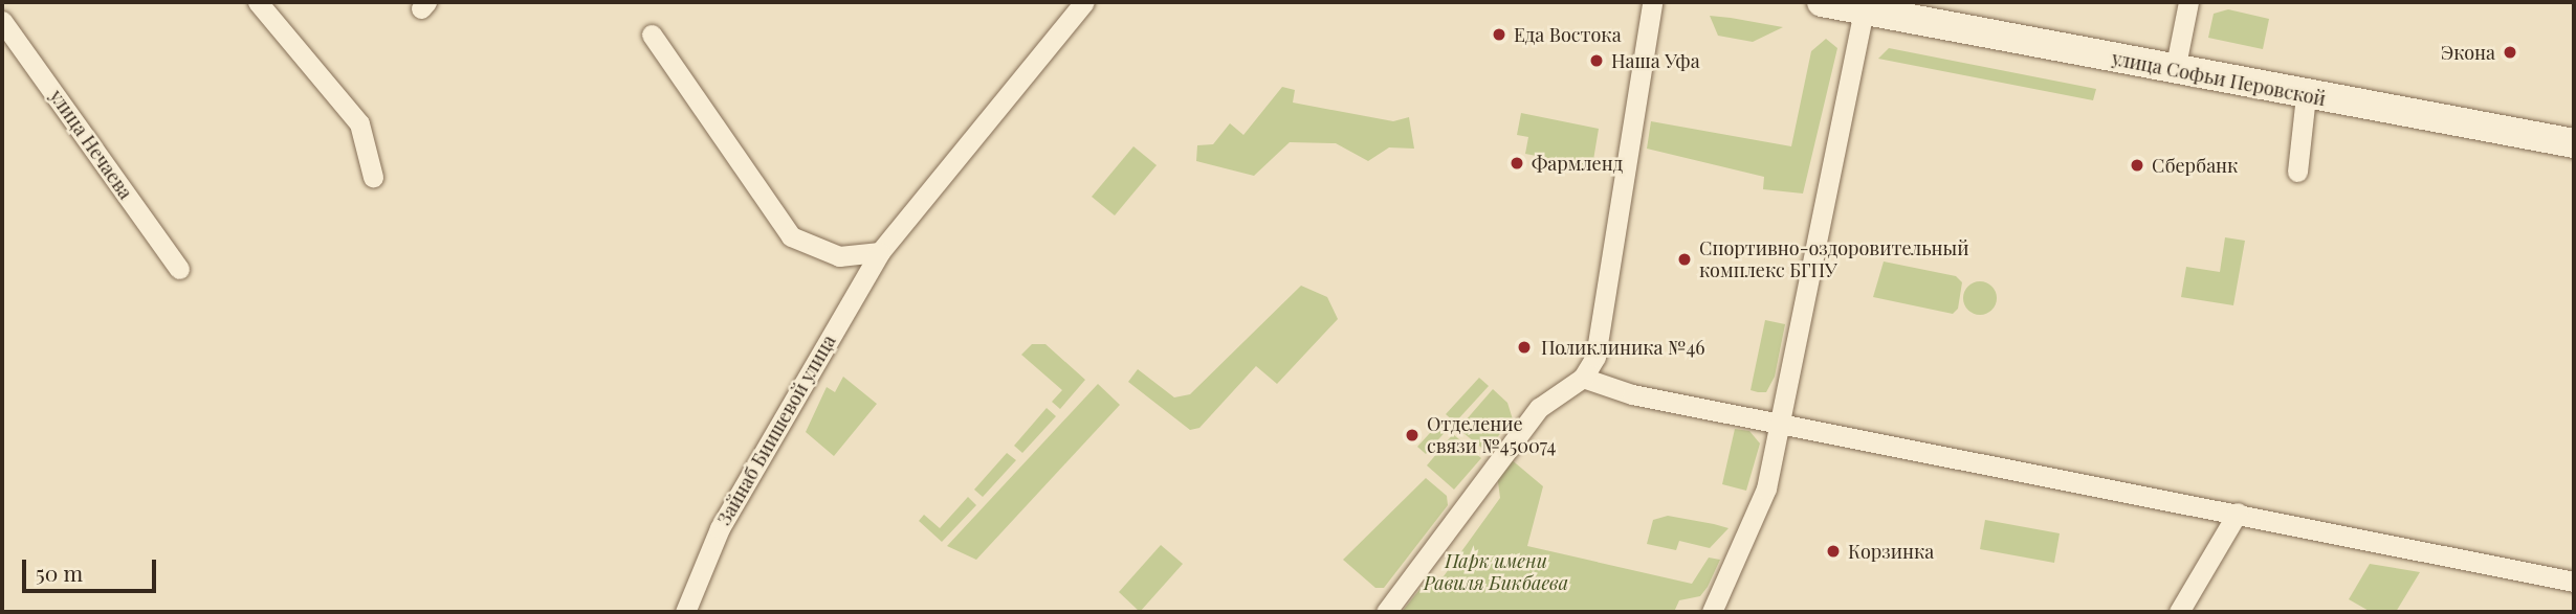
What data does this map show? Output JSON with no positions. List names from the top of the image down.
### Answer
{
  "streets": {
    "main road": ["улица Софьи Перовской"],
    "street": ["улица Нечаева", "Зайнаб Биишевой улица"]
  },
  "parks": ["Парк имени Равиля Бикбаева"],
  "places": [
    "Еда Востока",
    "Экона",
    "Наша Уфа",
    "Фармленд",
    "Сбербанк",
    "Спортивно-оздоровительный комплекс БГПУ",
    "Поликлиника №46",
    "Отделение связи №450074",
    "Корзинка"
  ],
  "scale_bar": "50 m"
}
